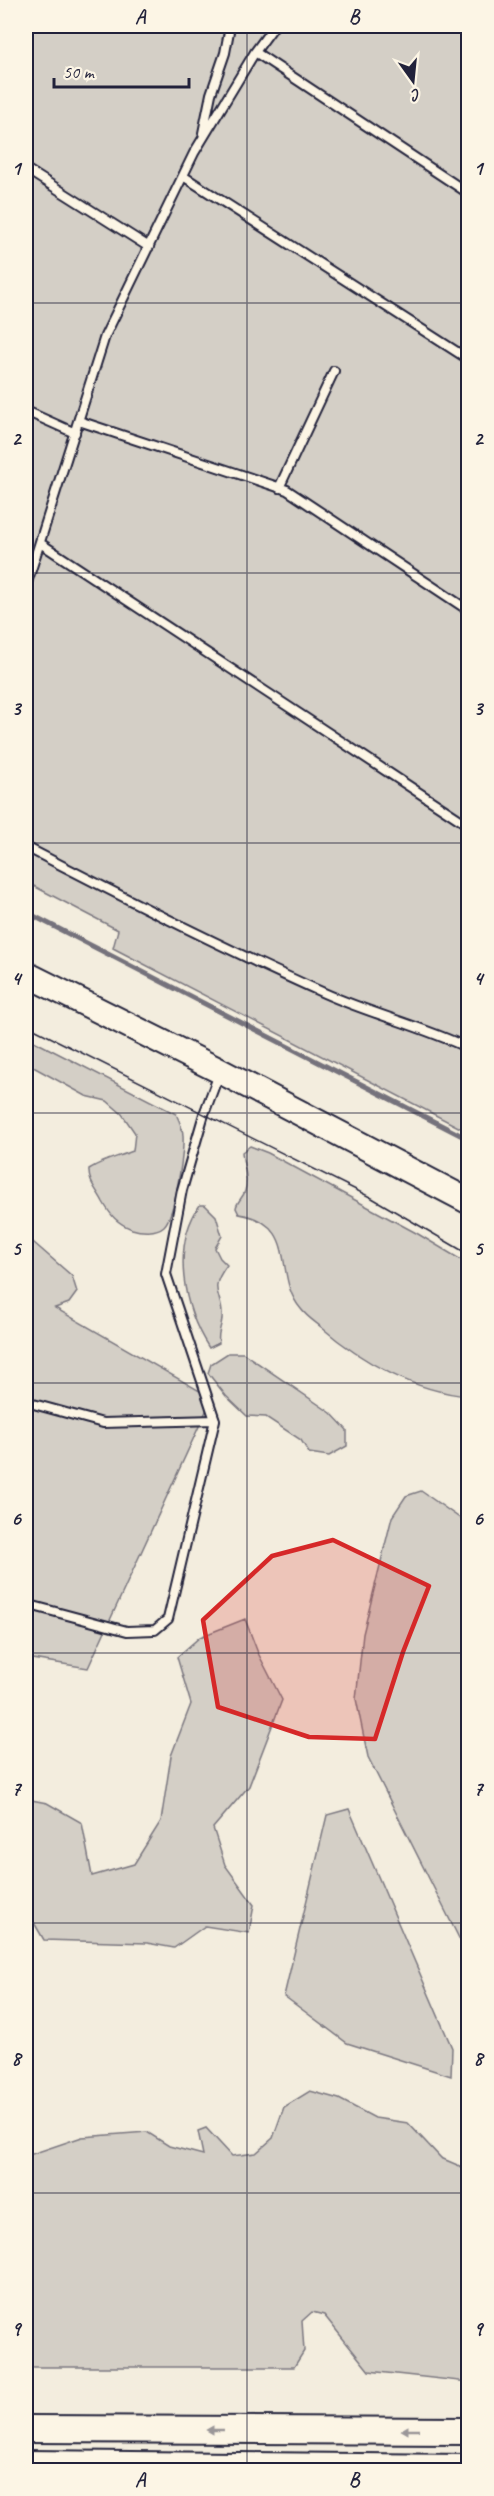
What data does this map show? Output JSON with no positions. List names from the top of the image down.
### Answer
{
  "scale_bar": "50 m",
  "north": "bottom",
  "grid": {
    "columns": ["A", "B"],
    "rows": [
      "1",
      "2",
      "3",
      "4",
      "5",
      "6",
      "7",
      "8",
      "9"
    ]
  }
}
